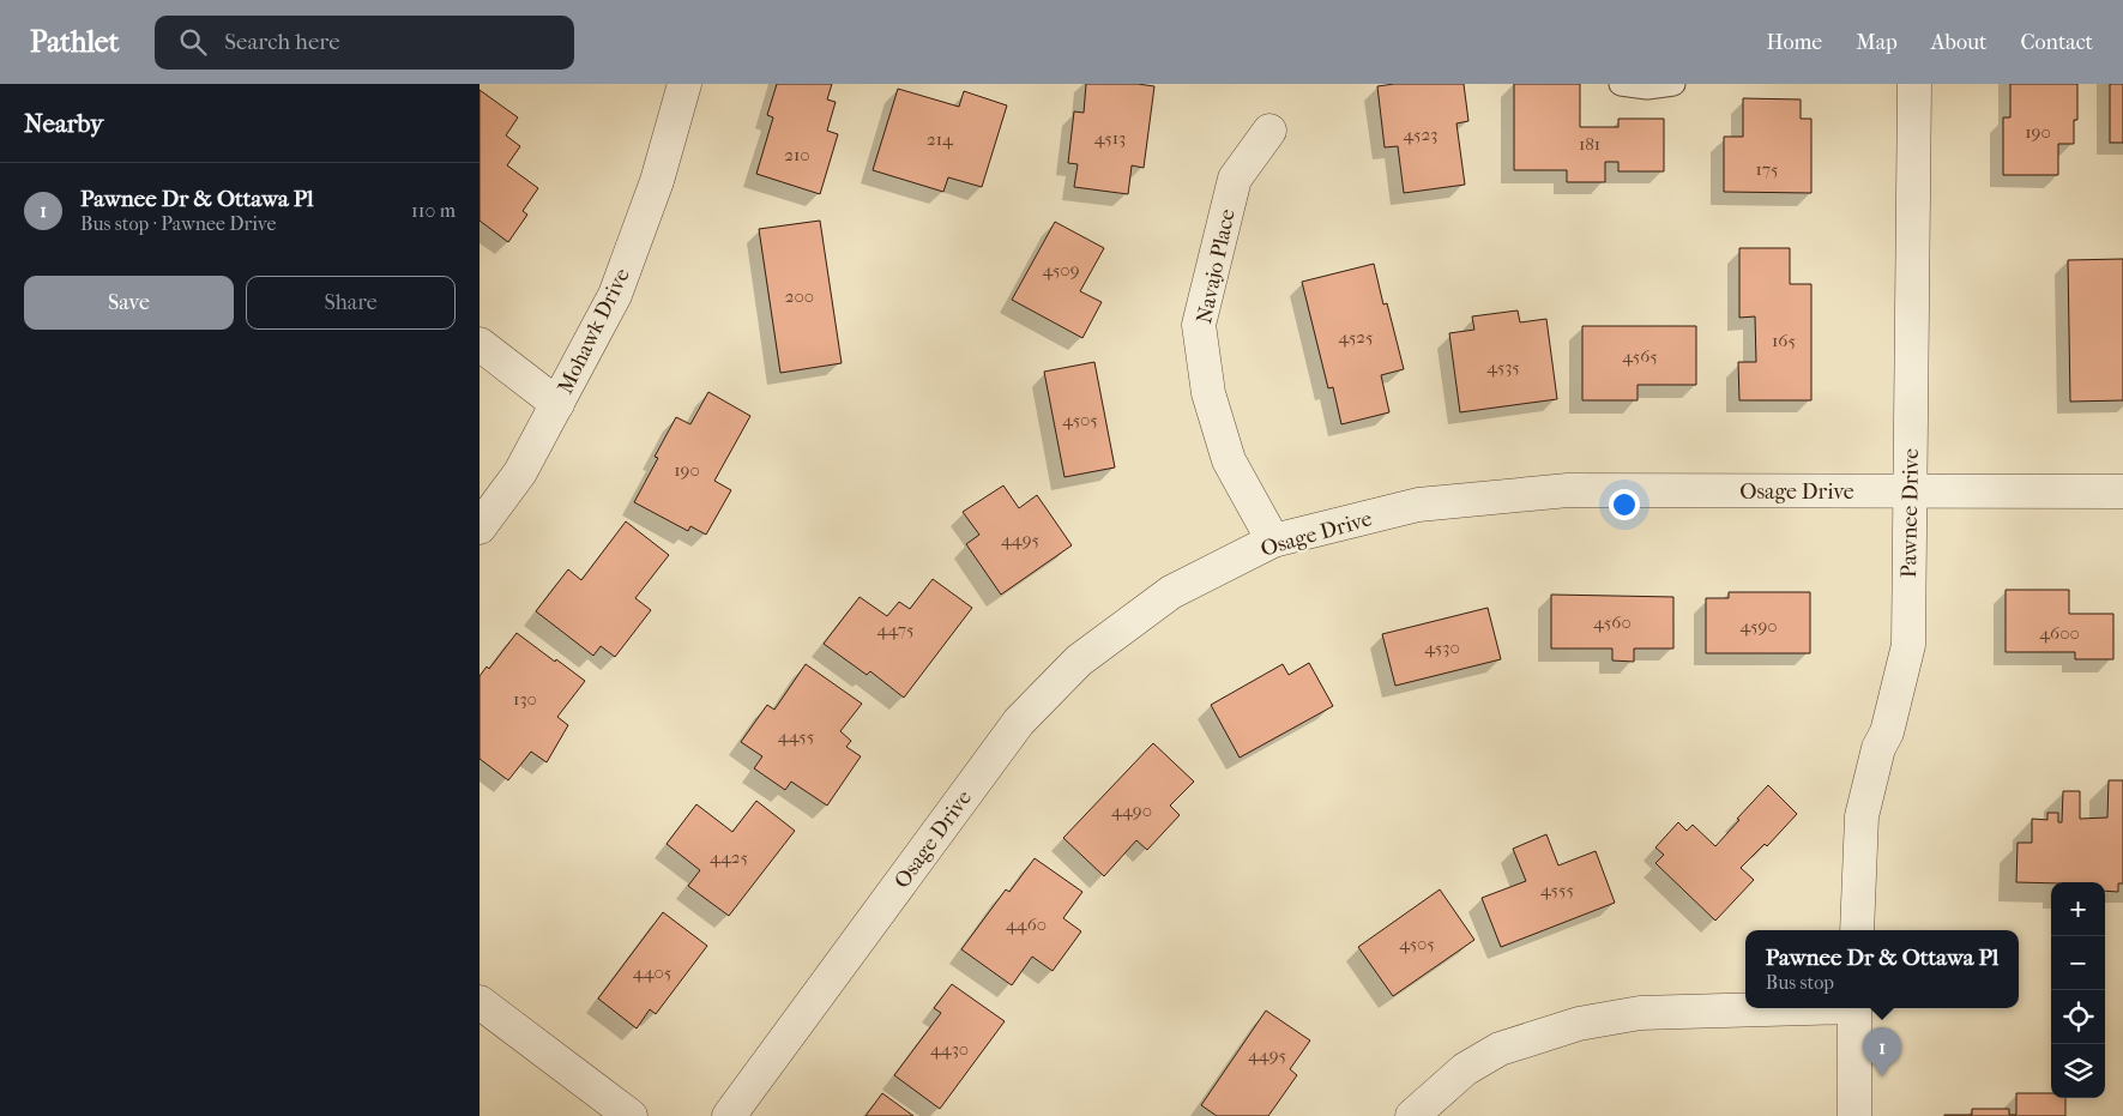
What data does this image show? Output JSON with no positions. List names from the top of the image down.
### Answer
{
  "streets": {
    "street": [
      "Navajo Place",
      "Mohawk Drive",
      "Osage Drive",
      "Pawnee Drive"
    ]
  },
  "crossings": [
    ["Navajo Place", "Osage Drive"],
    ["Osage Drive", "Pawnee Drive"]
  ],
  "house_numbers": [
    "190",
    "4523",
    "4513",
    "214",
    "181",
    "210",
    "175",
    "4509",
    "200",
    "4525",
    "165",
    "4565",
    "4535",
    "4505",
    "190",
    "4495",
    "4560",
    "4590",
    "4475",
    "4600",
    "4530",
    "130",
    "4455",
    "4490",
    "4425",
    "4555",
    "4460",
    "4505",
    "4405",
    "4430",
    "4495"
  ],
  "page": {
    "header": "Pathlet",
    "search": "Search here",
    "nav": [
      "Home",
      "Map",
      "About",
      "Contact"
    ],
    "heading": "Nearby",
    "list": [
      {
        "mark": "1",
        "name": "Pawnee Dr & Ottawa Pl",
        "note": "Bus stop · Pawnee Drive",
        "value": "110 m"
      }
    ],
    "buttons": ["Save", "Share"],
    "map_buttons": ["+", "−"],
    "popup": ["Pawnee Dr & Ottawa Pl", "Bus stop"],
    "pins": "1"
  }
}
